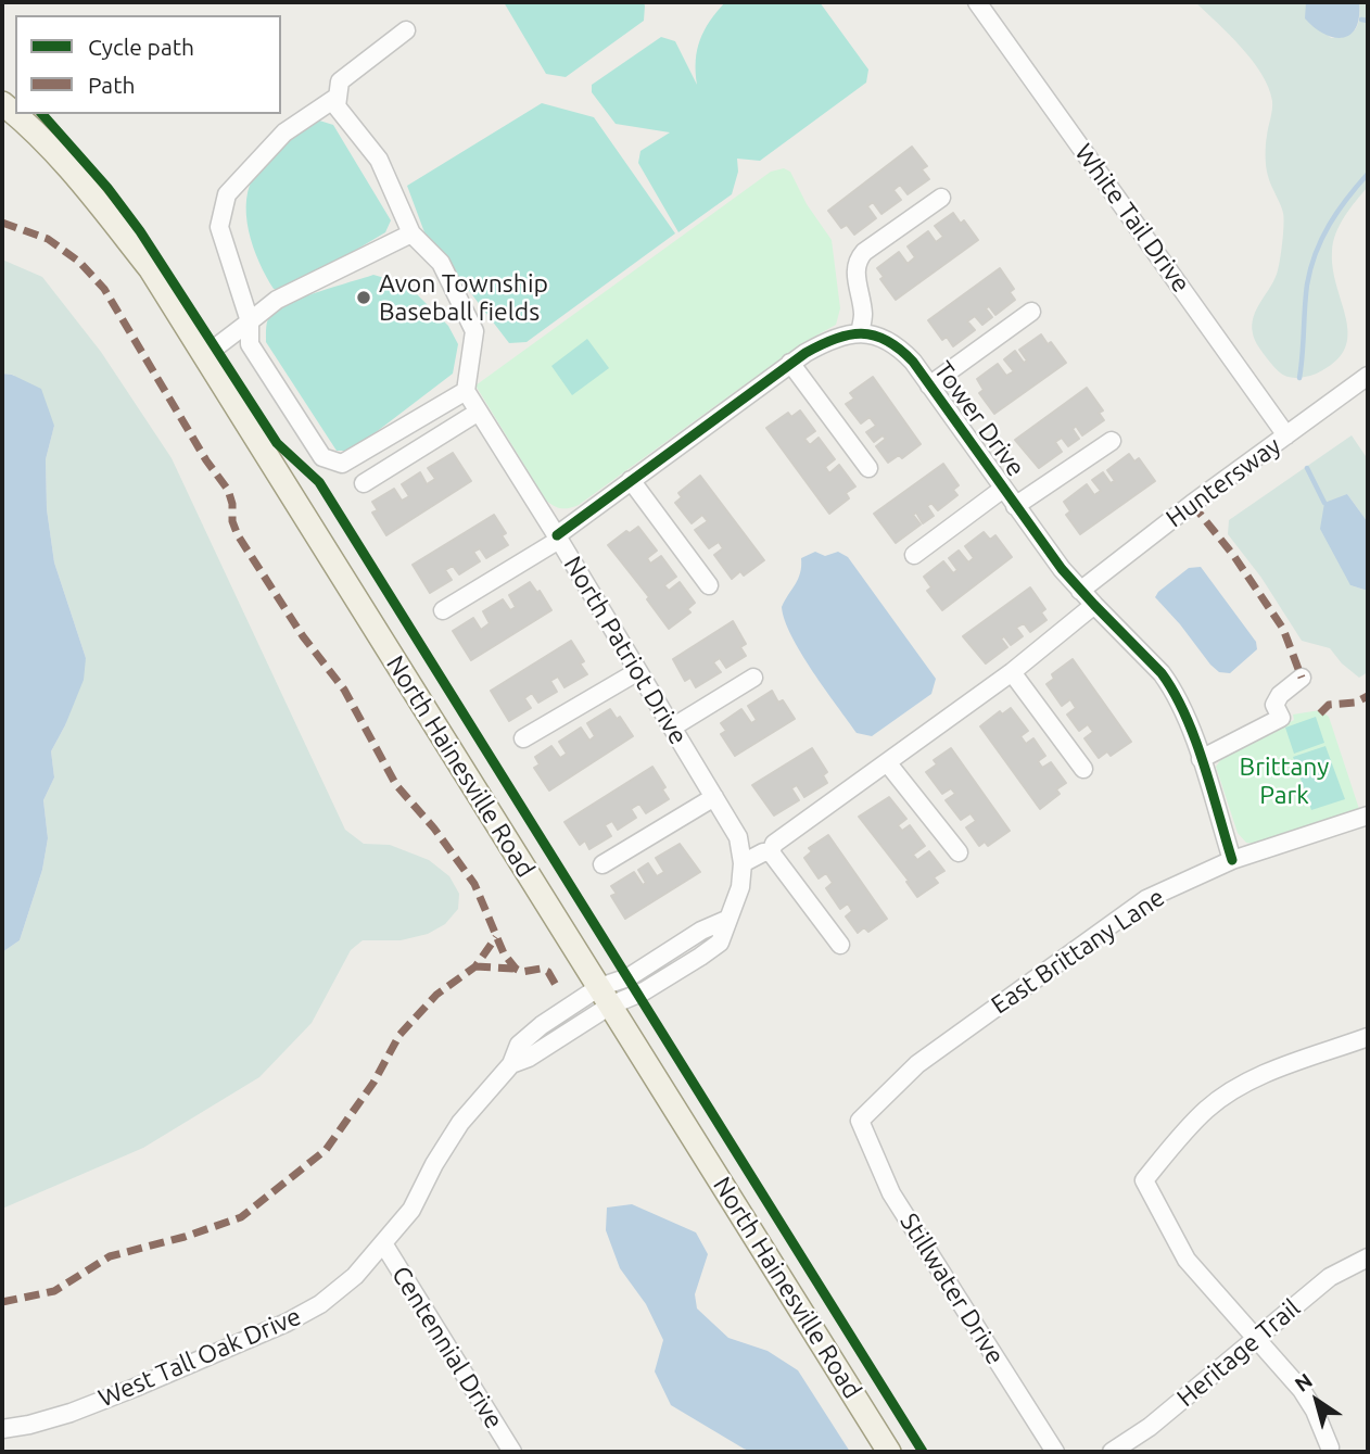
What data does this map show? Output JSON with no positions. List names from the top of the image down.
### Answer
{
  "streets": {
    "main road": ["North Hainesville Road"],
    "street": [
      "White Tail Drive",
      "Tower Drive",
      "Huntersway",
      "North Patriot Drive",
      "East Brittany Lane",
      "Stillwater Drive",
      "Centennial Drive",
      "Heritage Trail",
      "West Tall Oak Drive"
    ]
  },
  "crossings": [
    ["White Tail Drive", "Huntersway"],
    ["Tower Drive", "Huntersway"],
    ["Tower Drive", "East Brittany Lane"],
    ["North Patriot Drive", "North Hainesville Road"],
    ["North Patriot Drive", "West Tall Oak Drive"],
    ["North Hainesville Road", "West Tall Oak Drive"],
    ["East Brittany Lane", "Stillwater Drive"],
    ["Centennial Drive", "West Tall Oak Drive"]
  ],
  "parks": ["Brittany Park"],
  "places": ["Avon Township Baseball fields"],
  "legend": ["Cycle path", "Path"],
  "north": "top left"
}
